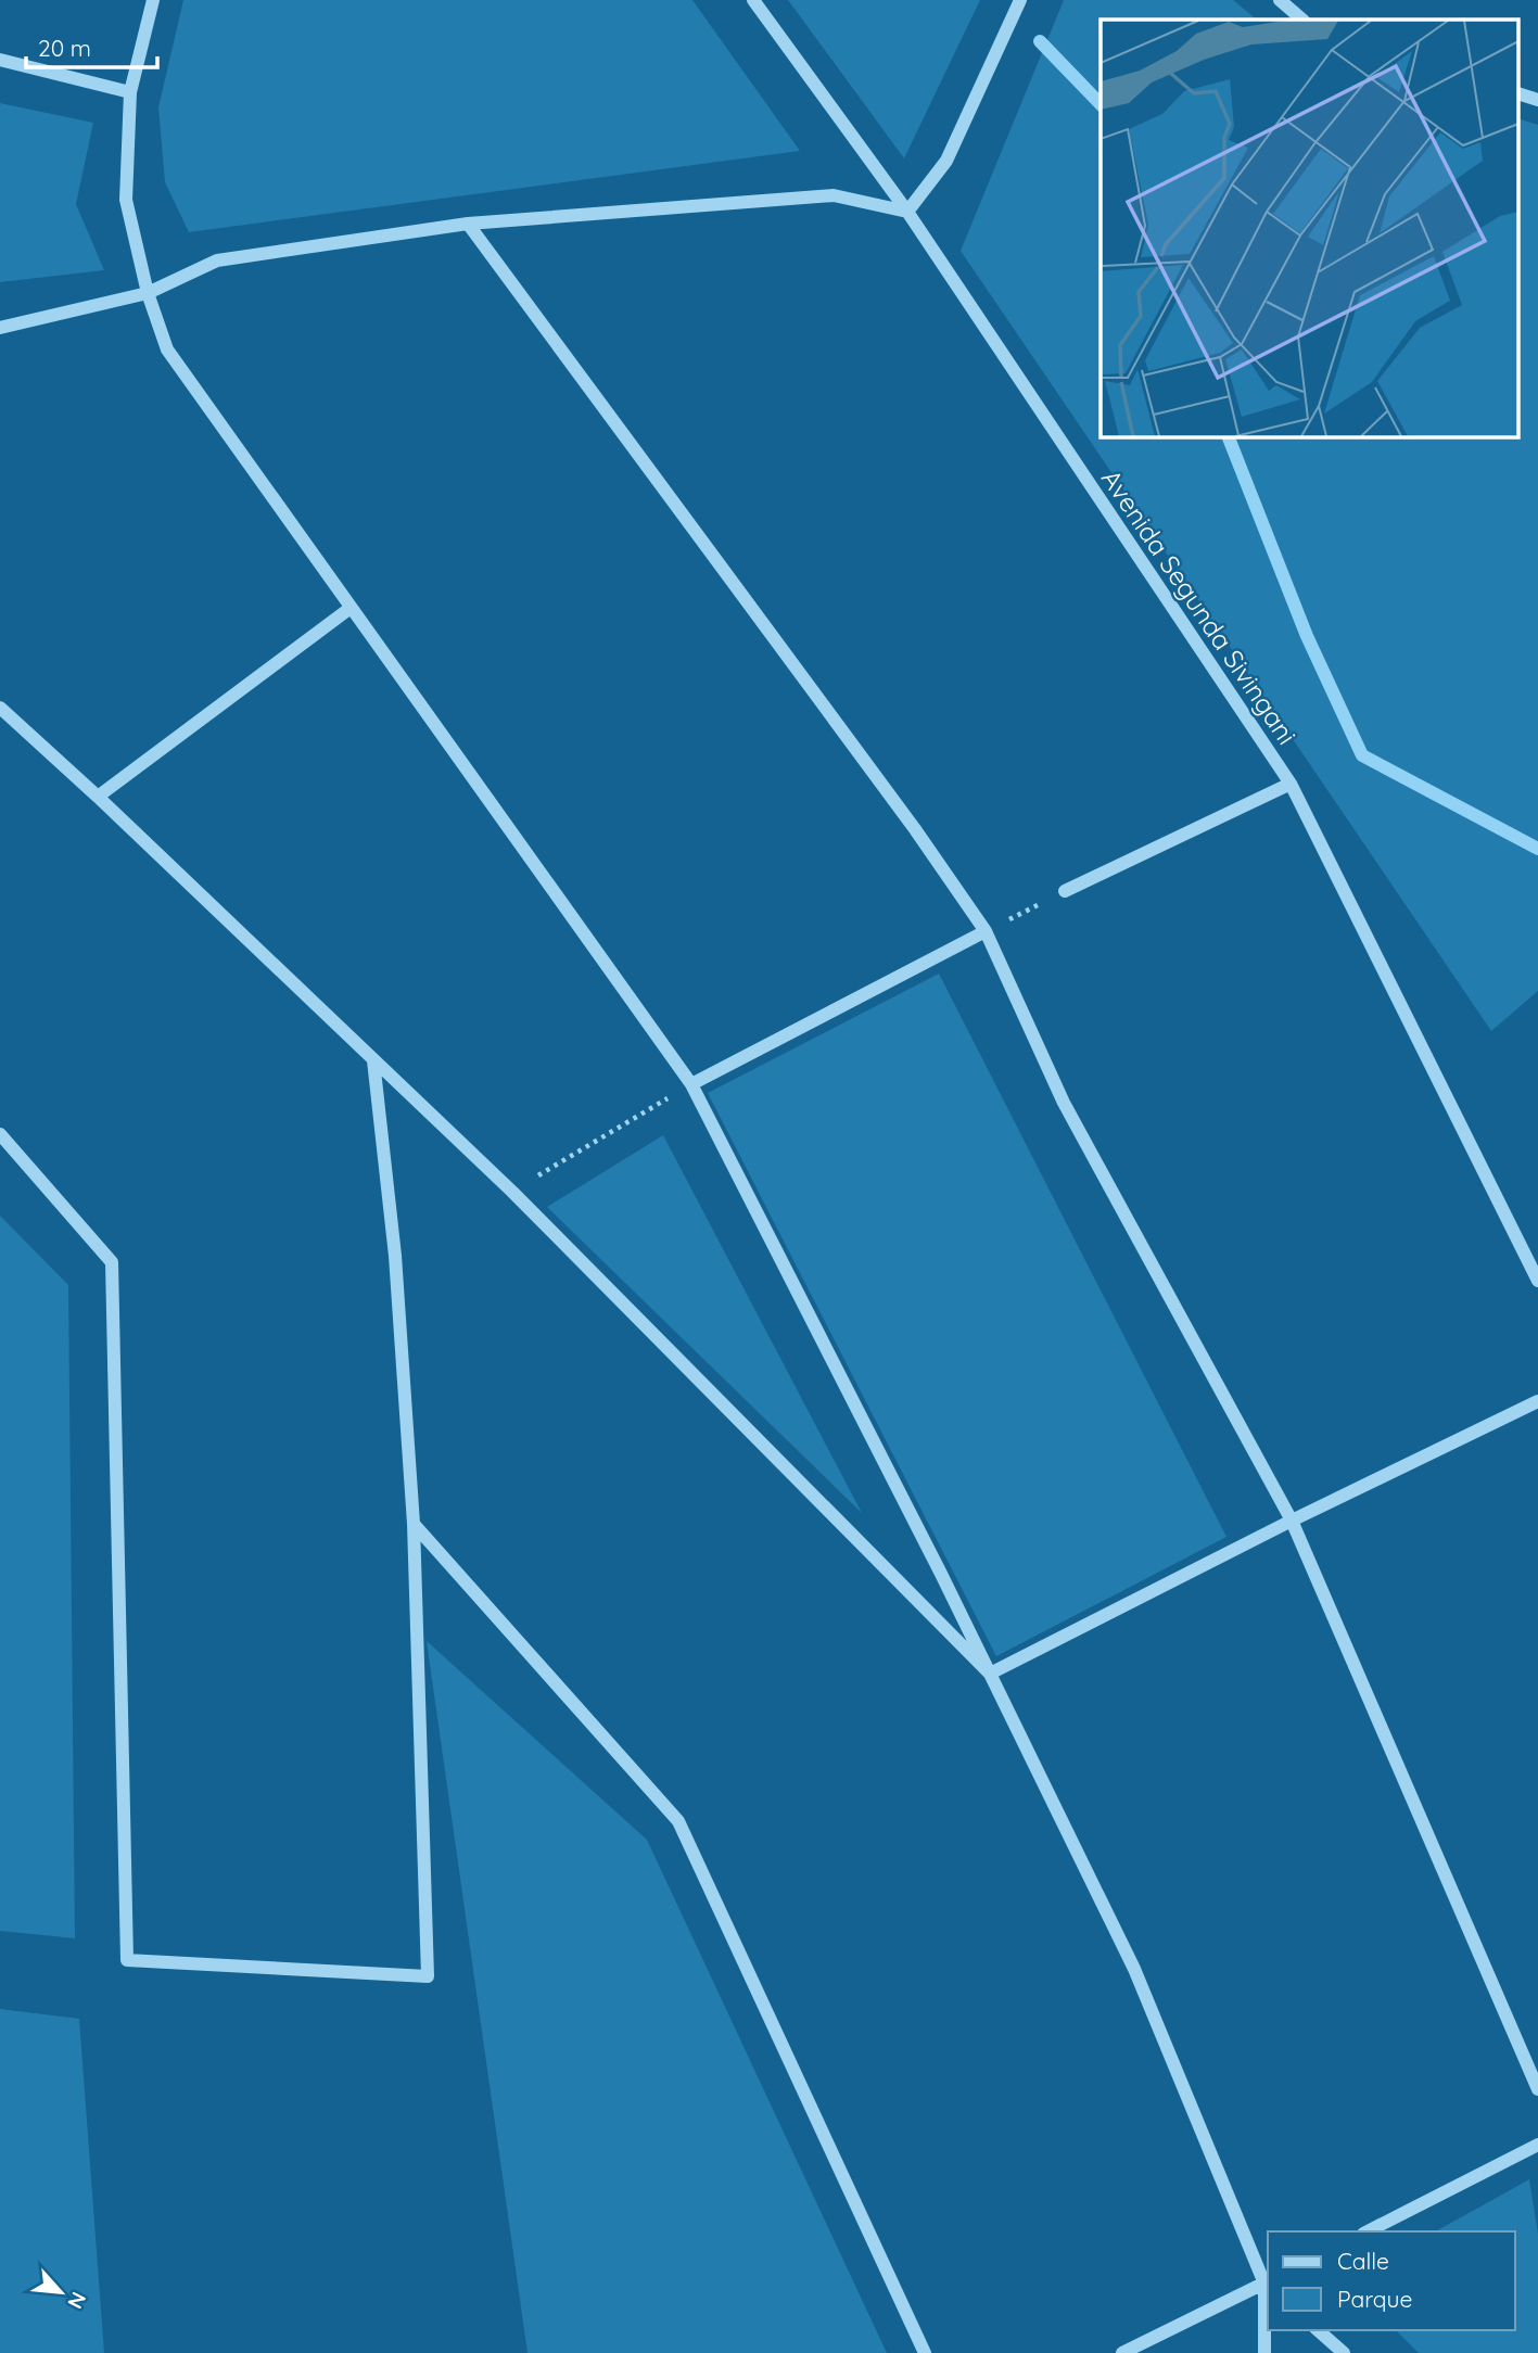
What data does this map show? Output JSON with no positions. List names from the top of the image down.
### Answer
{
  "streets": {
    "street": ["Avenida Segunda Sivingani"]
  },
  "legend": ["Calle", "Parque"],
  "scale_bar": "20 m",
  "north": "bottom right"
}
